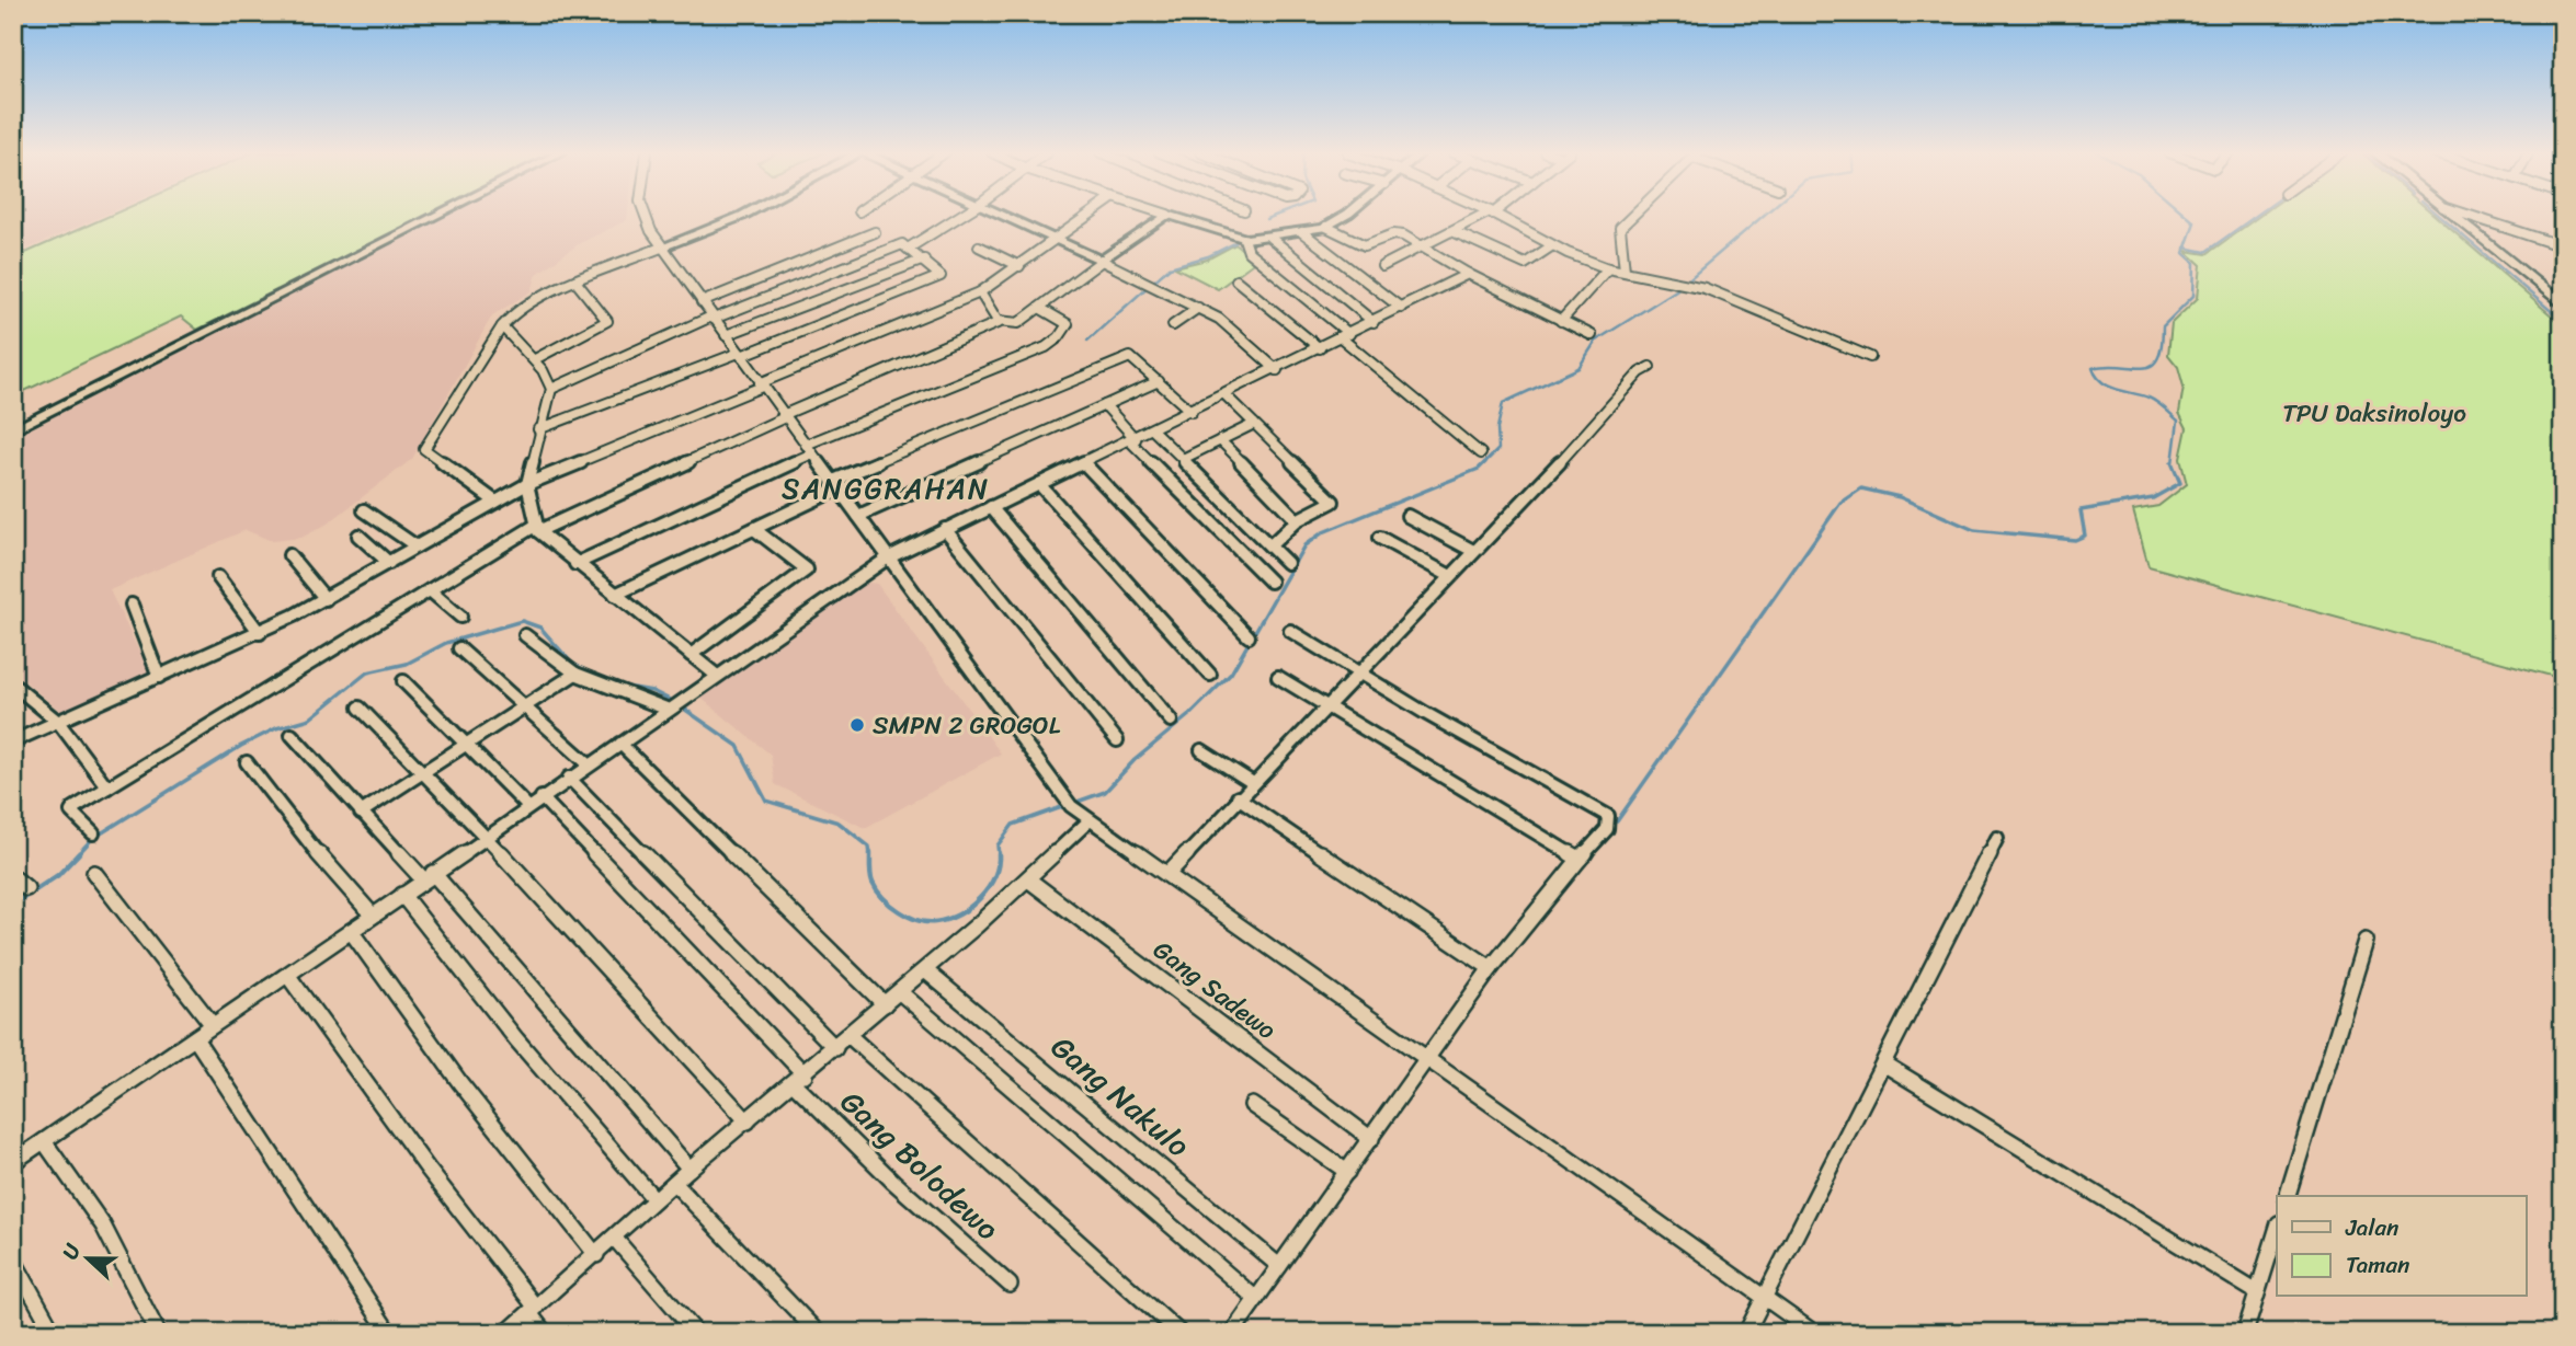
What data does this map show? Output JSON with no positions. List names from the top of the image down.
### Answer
{
  "streets": {
    "street": ["Gang Sadewo", "Gang Nakulo", "Gang Bolodewo"]
  },
  "districts": ["SANGGRAHAN"],
  "parks": ["TPU Daksinoloyo"],
  "places": ["SMPN 2 GROGOL"],
  "legend": ["Jalan", "Taman"],
  "north": "left"
}
